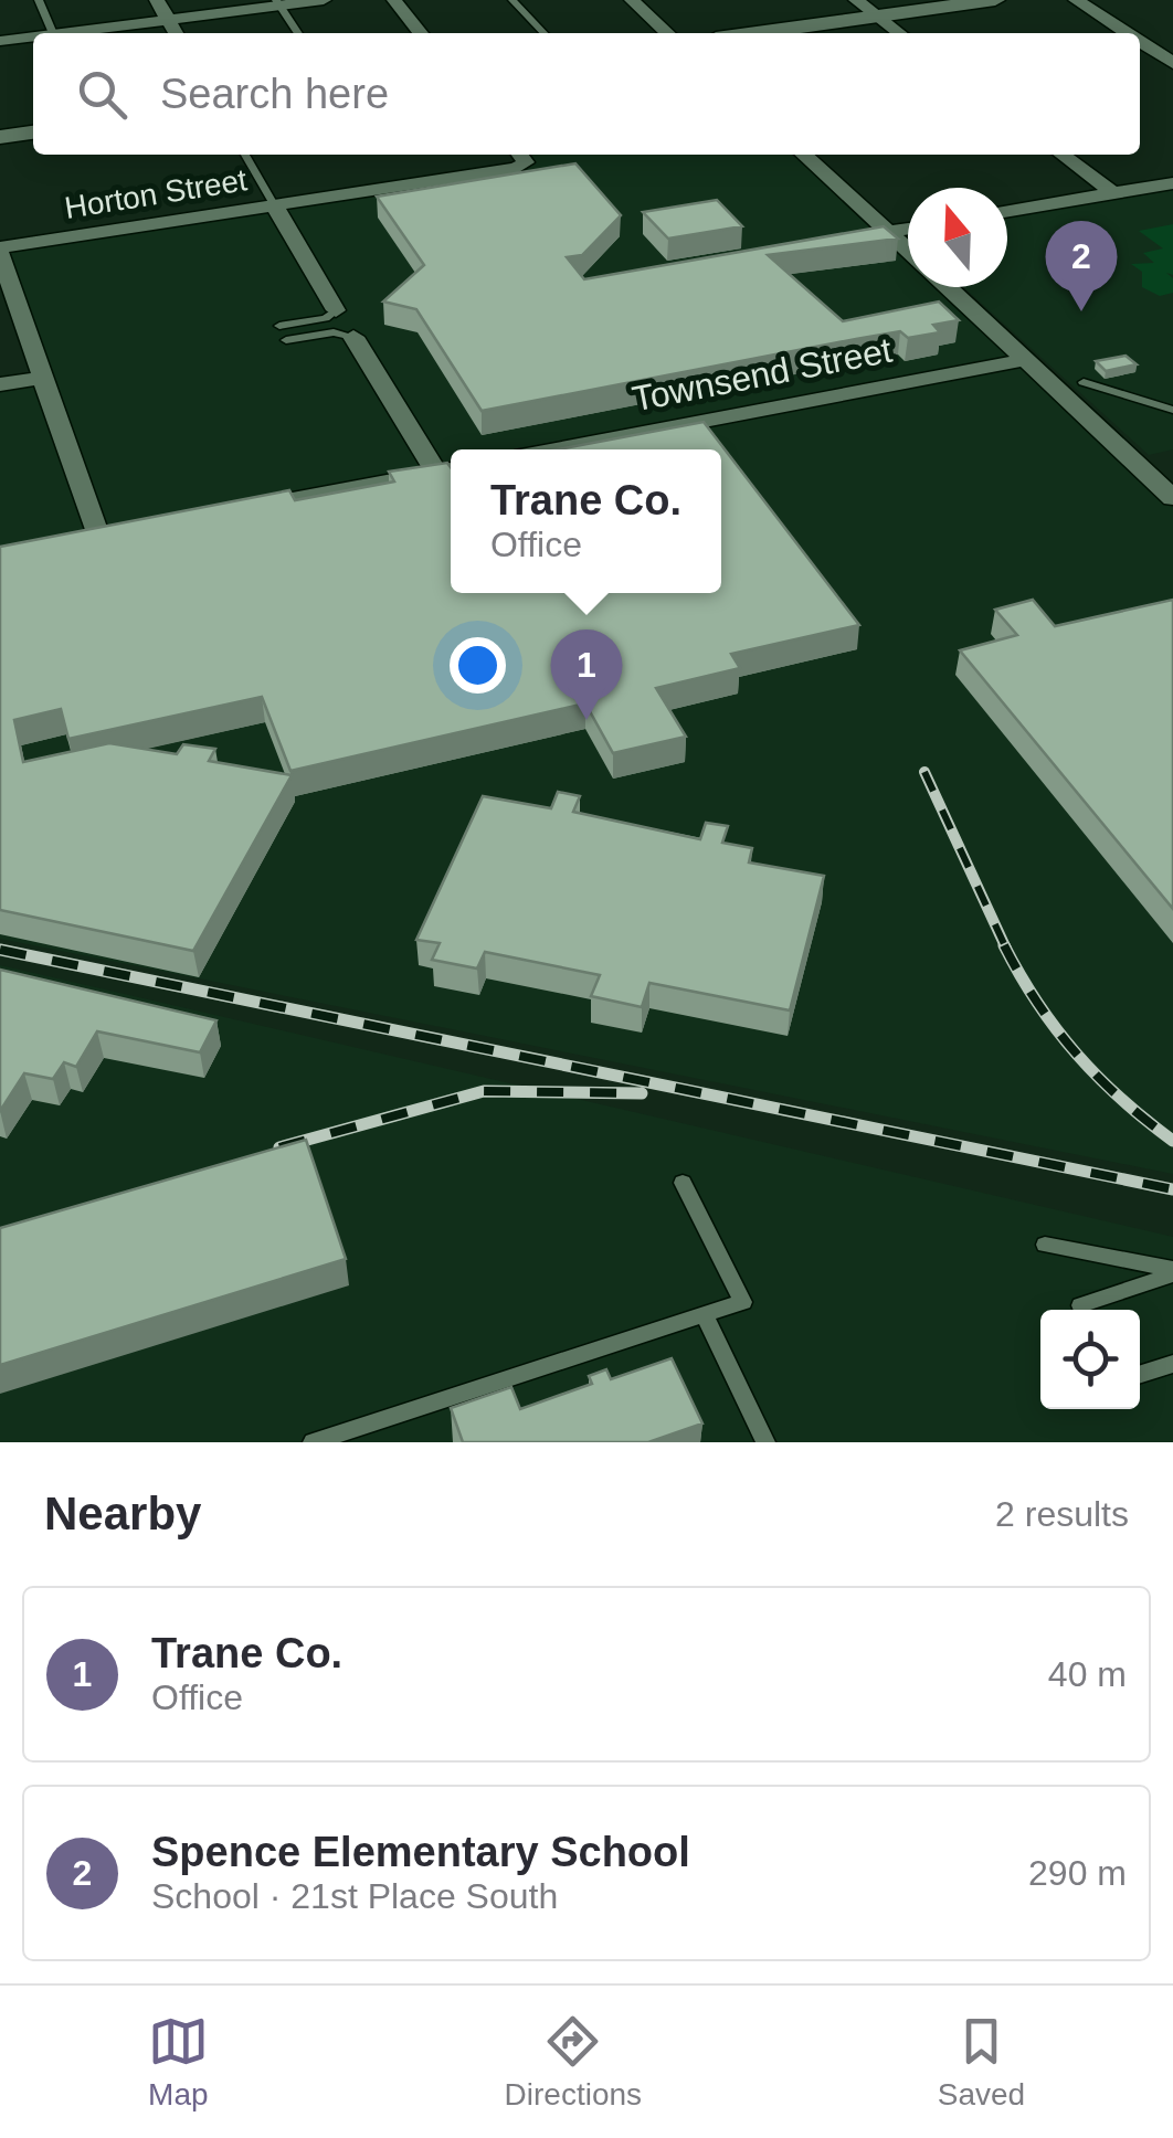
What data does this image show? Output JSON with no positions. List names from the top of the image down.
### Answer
{
  "streets": {
    "street": ["Horton Street", "Townsend Street"]
  },
  "north": "top",
  "page": {
    "search": "Search here",
    "pins": ["2", "1"],
    "popup": ["Trane Co.", "Office"],
    "heading": ["Nearby", "2 results"],
    "list": [
      {
        "mark": "1",
        "name": "Trane Co.",
        "note": "Office",
        "value": "40 m"
      },
      {
        "mark": "2",
        "name": "Spence Elementary School",
        "note": "School · 21st Place South",
        "value": "290 m"
      }
    ],
    "nav": ["Map", "Directions", "Saved"]
  }
}
